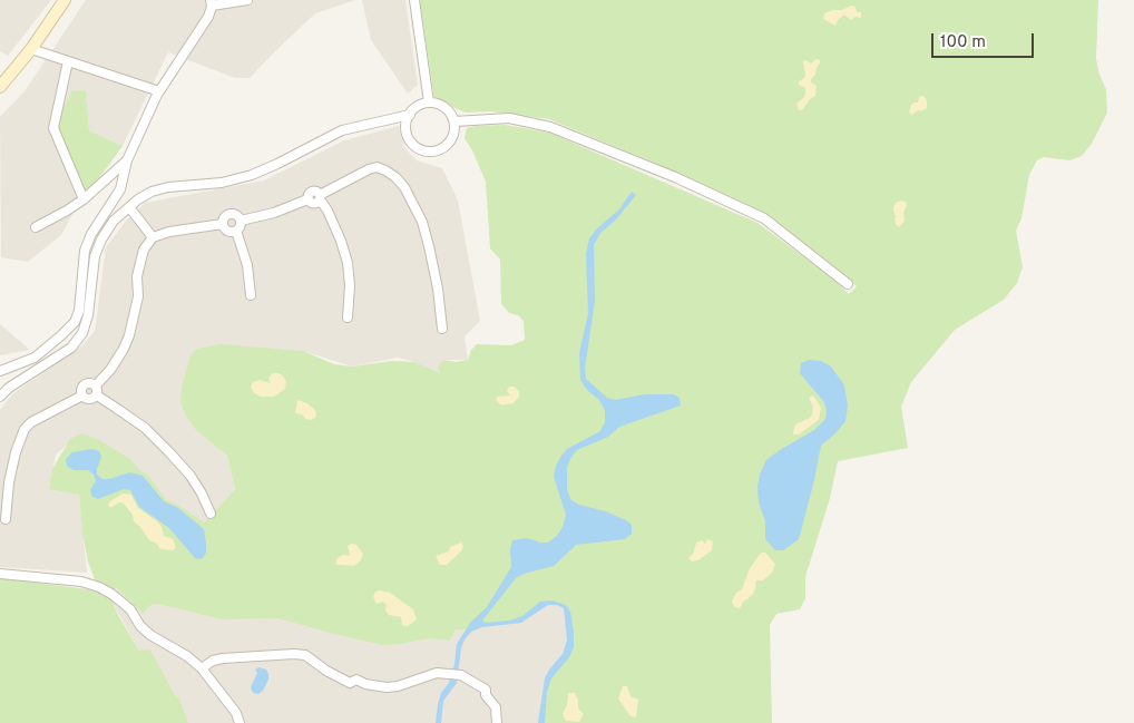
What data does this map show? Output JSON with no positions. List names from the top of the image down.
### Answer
{
  "scale_bar": "100 m"
}
